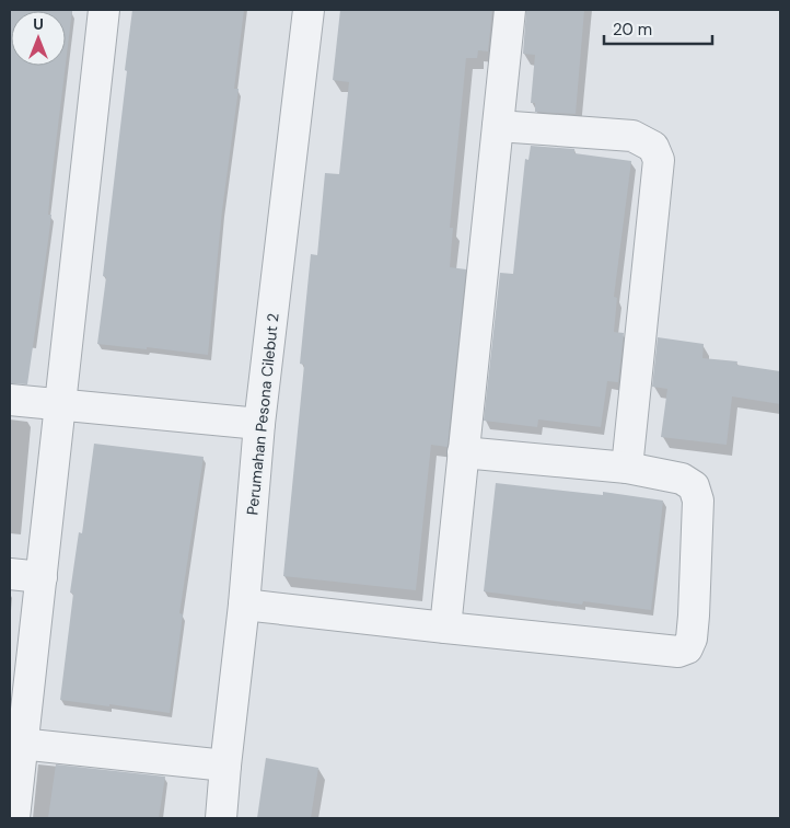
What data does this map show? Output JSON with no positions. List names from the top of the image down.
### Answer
{
  "streets": {
    "street": ["Perumahan Pesona Cilebut 2"]
  },
  "scale_bar": "20 m",
  "north": "top"
}
